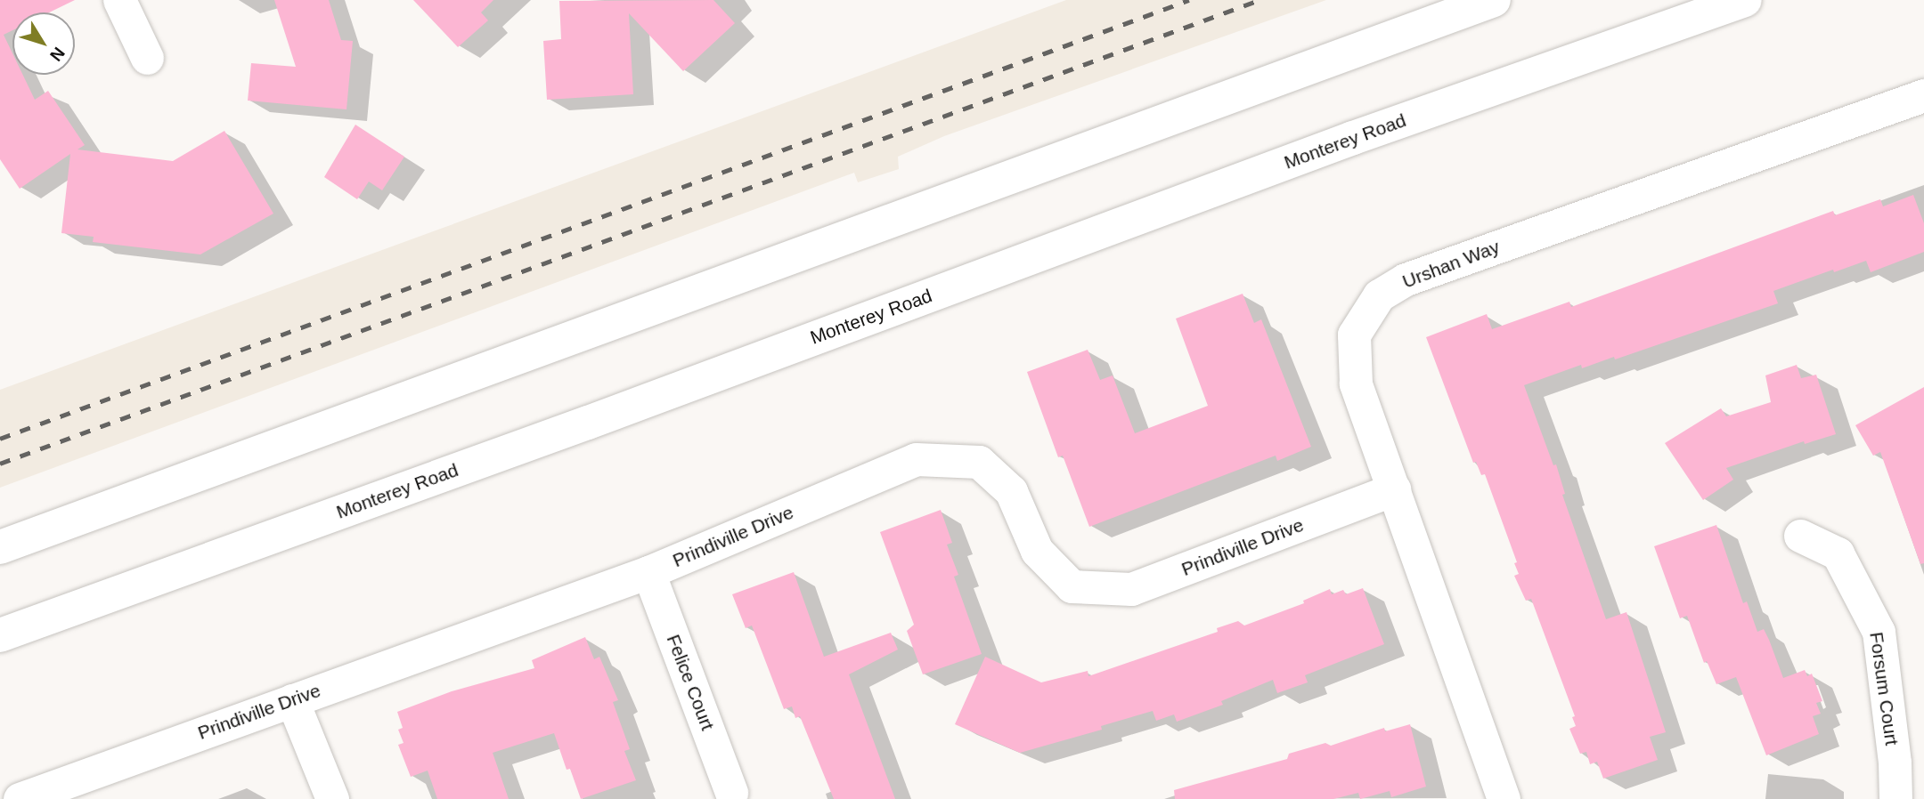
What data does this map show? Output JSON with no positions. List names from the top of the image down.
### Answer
{
  "streets": {
    "main road": ["Monterey Road"],
    "street": [
      "Urshan Way",
      "Prindiville Drive",
      "Felice Court",
      "Forsum Court"
    ]
  },
  "crossings": [
    ["Urshan Way", "Prindiville Drive"],
    ["Prindiville Drive", "Felice Court"]
  ],
  "north": "bottom right"
}
